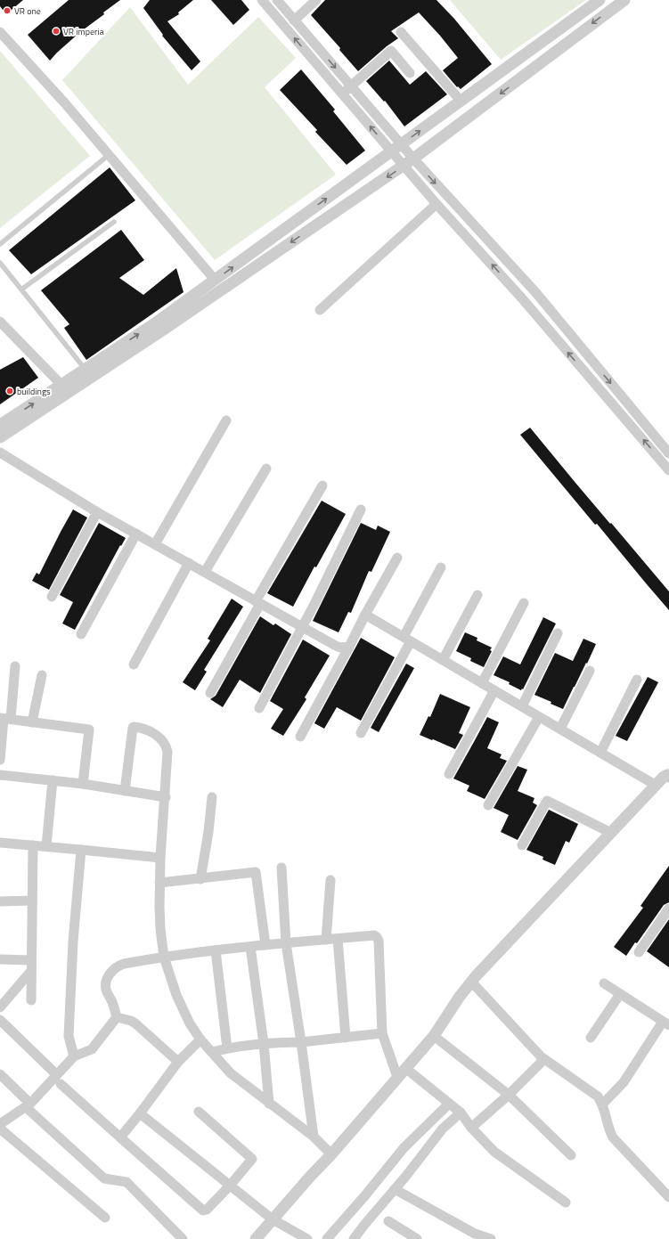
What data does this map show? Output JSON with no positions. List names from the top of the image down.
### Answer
{
  "places": ["VR one", "VR imperia", "buildings"]
}
